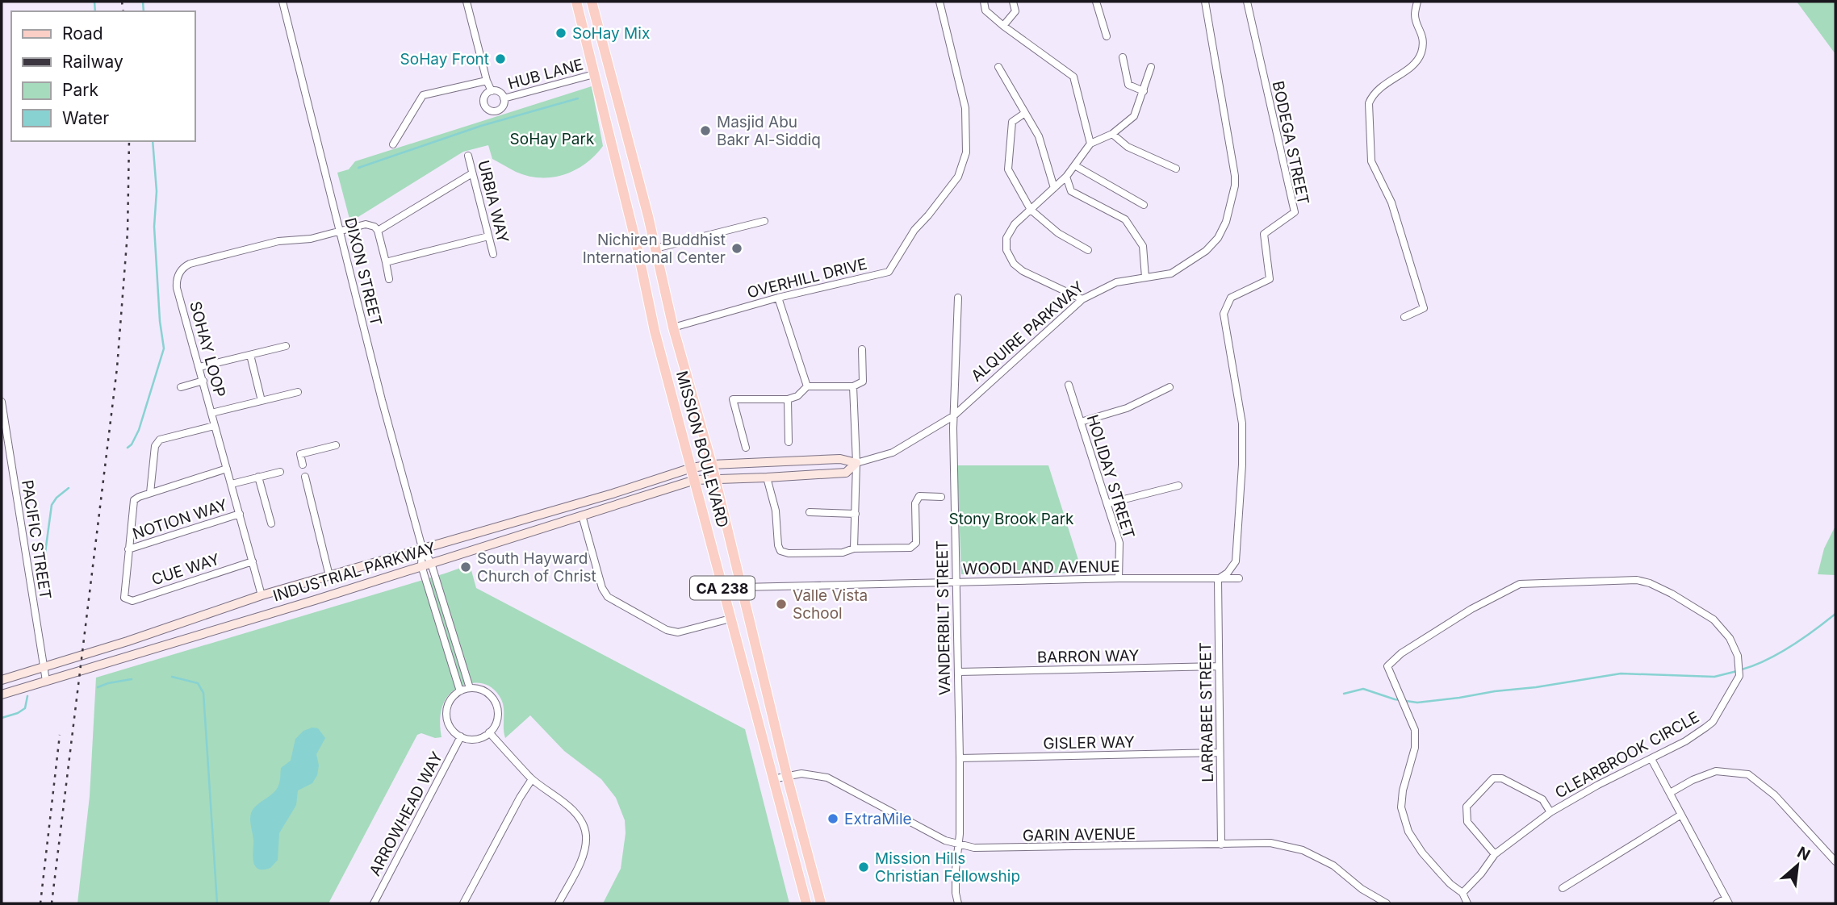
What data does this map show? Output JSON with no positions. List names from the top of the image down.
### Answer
{
  "streets": {
    "main road": [
      "ALQUIRE PARKWAY",
      "MISSION BOULEVARD",
      "INDUSTRIAL PARKWAY",
      "CA 238"
    ],
    "street": [
      "HUB LANE",
      "BODEGA STREET",
      "URBIA WAY",
      "DIXON STREET",
      "OVERHILL DRIVE",
      "SOHAY LOOP",
      "HOLIDAY STREET",
      "NOTION WAY",
      "PACIFIC STREET",
      "WOODLAND AVENUE",
      "CUE WAY",
      "VANDERBILT STREET",
      "BARRON WAY",
      "LARRABEE STREET",
      "GISLER WAY",
      "CLEARBROOK CIRCLE",
      "ARROWHEAD WAY",
      "GARIN AVENUE"
    ]
  },
  "crossings": [
    ["HUB LANE", "MISSION BOULEVARD"],
    ["BODEGA STREET", "WOODLAND AVENUE"],
    ["BODEGA STREET", "LARRABEE STREET"],
    ["DIXON STREET", "SOHAY LOOP"],
    ["DIXON STREET", "INDUSTRIAL PARKWAY"],
    ["OVERHILL DRIVE", "MISSION BOULEVARD"],
    ["ALQUIRE PARKWAY", "MISSION BOULEVARD"],
    ["ALQUIRE PARKWAY", "INDUSTRIAL PARKWAY"],
    ["ALQUIRE PARKWAY", "VANDERBILT STREET"],
    ["SOHAY LOOP", "NOTION WAY"],
    ["SOHAY LOOP", "CUE WAY"],
    ["SOHAY LOOP", "INDUSTRIAL PARKWAY"],
    ["MISSION BOULEVARD", "WOODLAND AVENUE"],
    ["MISSION BOULEVARD", "INDUSTRIAL PARKWAY"],
    ["MISSION BOULEVARD", "GARIN AVENUE"],
    ["HOLIDAY STREET", "WOODLAND AVENUE"],
    ["NOTION WAY", "CUE WAY"],
    ["PACIFIC STREET", "INDUSTRIAL PARKWAY"],
    ["WOODLAND AVENUE", "VANDERBILT STREET"],
    ["WOODLAND AVENUE", "LARRABEE STREET"],
    ["VANDERBILT STREET", "BARRON WAY"],
    ["VANDERBILT STREET", "GISLER WAY"],
    ["VANDERBILT STREET", "GARIN AVENUE"],
    ["BARRON WAY", "LARRABEE STREET"],
    ["LARRABEE STREET", "GISLER WAY"],
    ["LARRABEE STREET", "GARIN AVENUE"]
  ],
  "parks": ["SoHay Park", "Stony Brook Park"],
  "places": [
    "SoHay Mix",
    "SoHay Front",
    "Masjid Abu Bakr Al-Siddiq",
    "Nichiren Buddhist International Center",
    "South Hayward Church of Christ",
    "Valle Vista School",
    "ExtraMile",
    "Mission Hills Christian Fellowship"
  ],
  "legend": [
    "Road",
    "Railway",
    "Park",
    "Water"
  ],
  "north": "top right"
}
